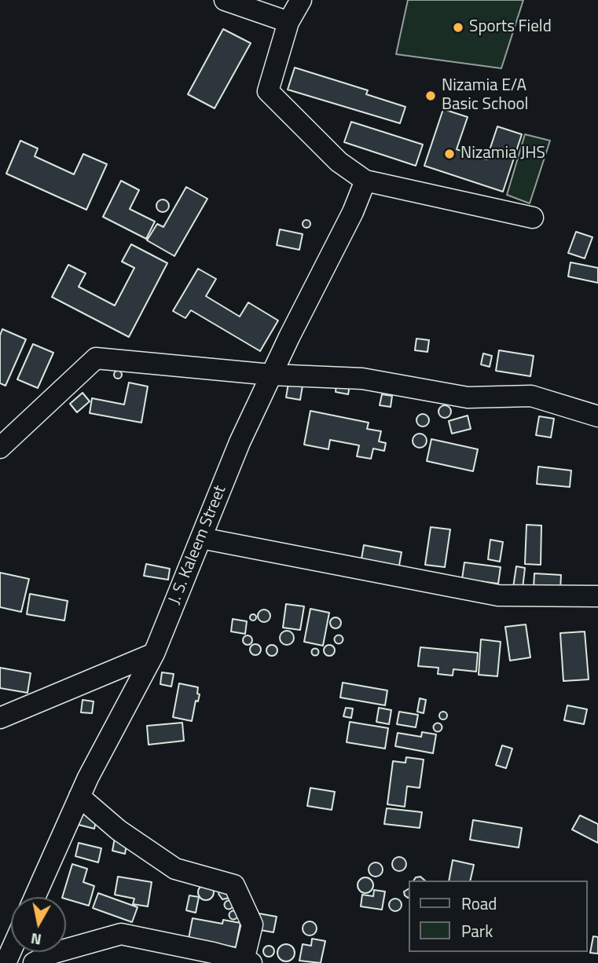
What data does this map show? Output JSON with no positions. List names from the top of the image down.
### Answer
{
  "streets": {
    "street": ["J. S. Kaleem Street"]
  },
  "places": ["Sports Field", "Nizamia E/A Basic School", "Nizamia JHS"],
  "legend": ["Road", "Park"],
  "north": "bottom"
}
